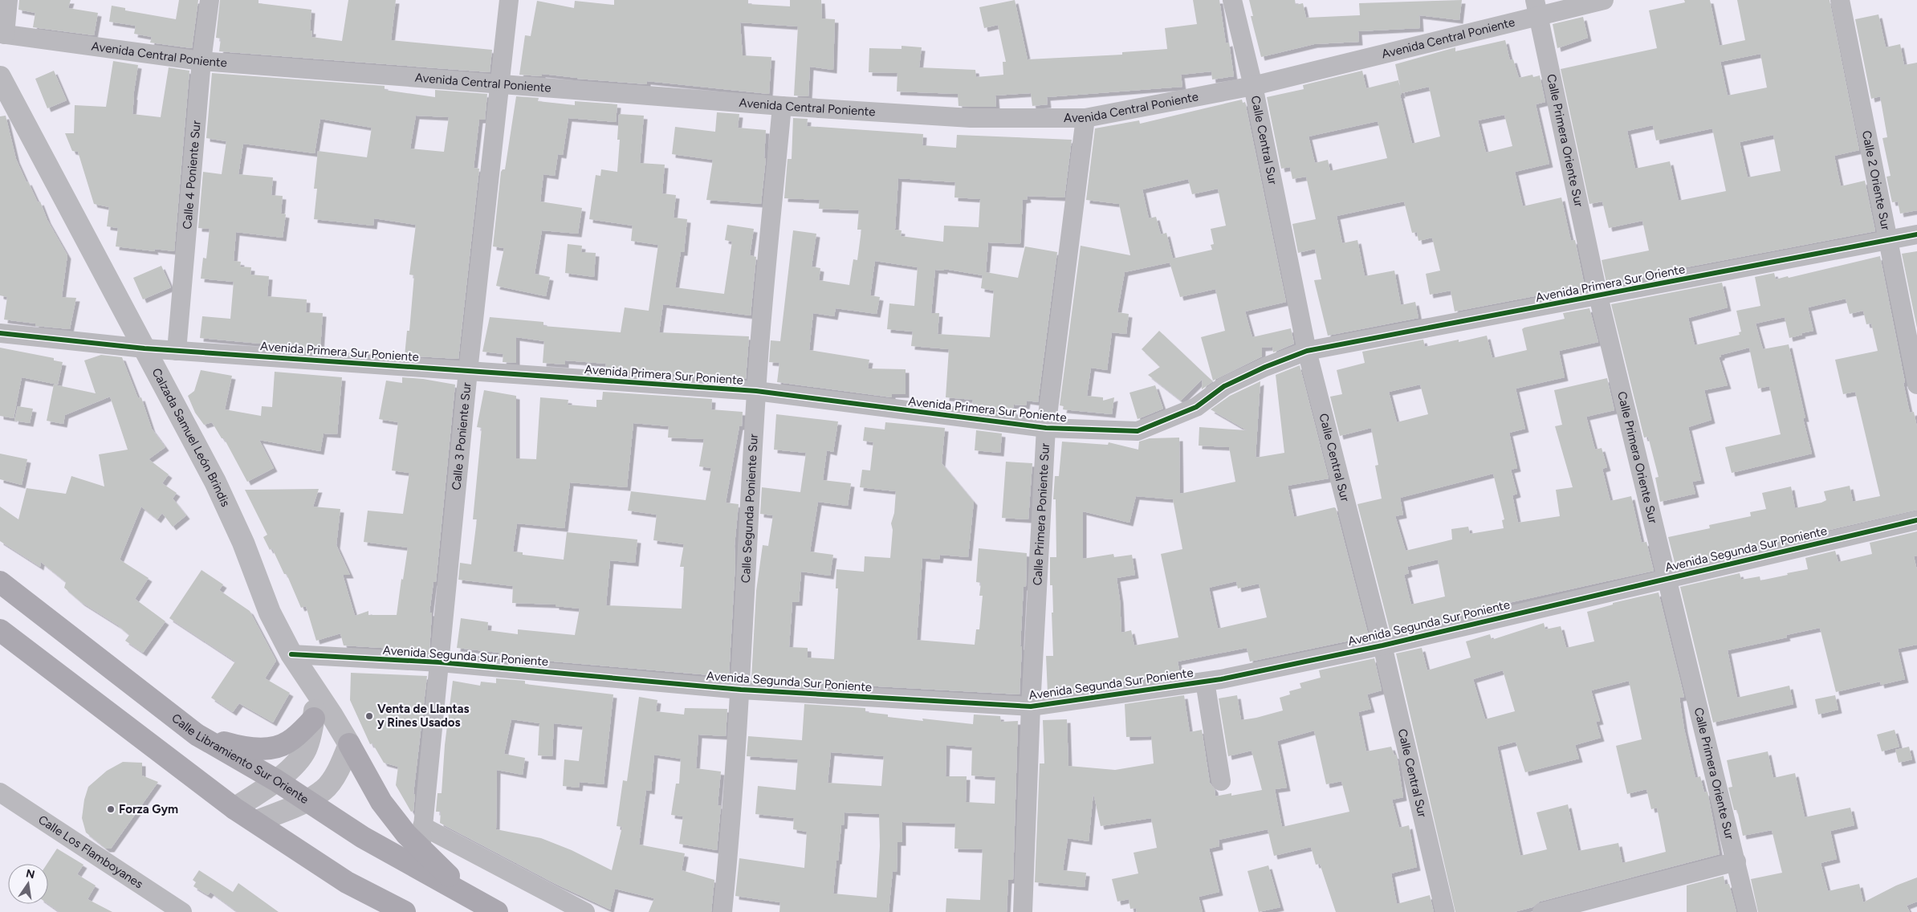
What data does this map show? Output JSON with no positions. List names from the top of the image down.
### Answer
{
  "streets": {
    "main road": ["Calle Libramiento Sur Oriente"],
    "street": [
      "Avenida Central Poniente",
      "Calle Central Sur",
      "Calle Primera Oriente Sur",
      "Calle 4 Poniente Sur",
      "Calle 2 Oriente Sur",
      "Avenida Primera Sur Oriente",
      "Avenida Primera Sur Poniente",
      "Calzada Samuel León Brindis",
      "Calle 3 Poniente Sur",
      "Calle Segunda Poniente Sur",
      "Calle Primera Poniente Sur",
      "Avenida Segunda Sur Poniente",
      "Calle Los Flamboyanes"
    ]
  },
  "crossings": [
    ["Avenida Central Poniente", "Calle Central Sur"],
    ["Avenida Central Poniente", "Calle Primera Oriente Sur"],
    ["Avenida Central Poniente", "Calle 4 Poniente Sur"],
    ["Avenida Central Poniente", "Calle 3 Poniente Sur"],
    ["Avenida Central Poniente", "Calle Segunda Poniente Sur"],
    ["Avenida Central Poniente", "Calle Primera Poniente Sur"],
    ["Calle Central Sur", "Avenida Primera Sur Oriente"],
    ["Calle Central Sur", "Avenida Primera Sur Poniente"],
    ["Calle Central Sur", "Avenida Segunda Sur Poniente"],
    ["Calle Primera Oriente Sur", "Avenida Primera Sur Oriente"],
    ["Calle Primera Oriente Sur", "Avenida Segunda Sur Poniente"],
    ["Calle 4 Poniente Sur", "Avenida Primera Sur Poniente"],
    ["Calle 2 Oriente Sur", "Avenida Primera Sur Oriente"],
    ["Avenida Primera Sur Oriente", "Avenida Primera Sur Poniente"],
    ["Avenida Primera Sur Poniente", "Calzada Samuel León Brindis"],
    ["Avenida Primera Sur Poniente", "Calle 3 Poniente Sur"],
    ["Avenida Primera Sur Poniente", "Calle Segunda Poniente Sur"],
    ["Avenida Primera Sur Poniente", "Calle Primera Poniente Sur"],
    ["Calzada Samuel León Brindis", "Avenida Segunda Sur Poniente"],
    ["Calle 3 Poniente Sur", "Avenida Segunda Sur Poniente"],
    ["Calle Segunda Poniente Sur", "Avenida Segunda Sur Poniente"],
    ["Calle Primera Poniente Sur", "Avenida Segunda Sur Poniente"]
  ],
  "places": ["Venta de Llantas y Rines Usados", "Forza Gym"],
  "north": "top"
}
